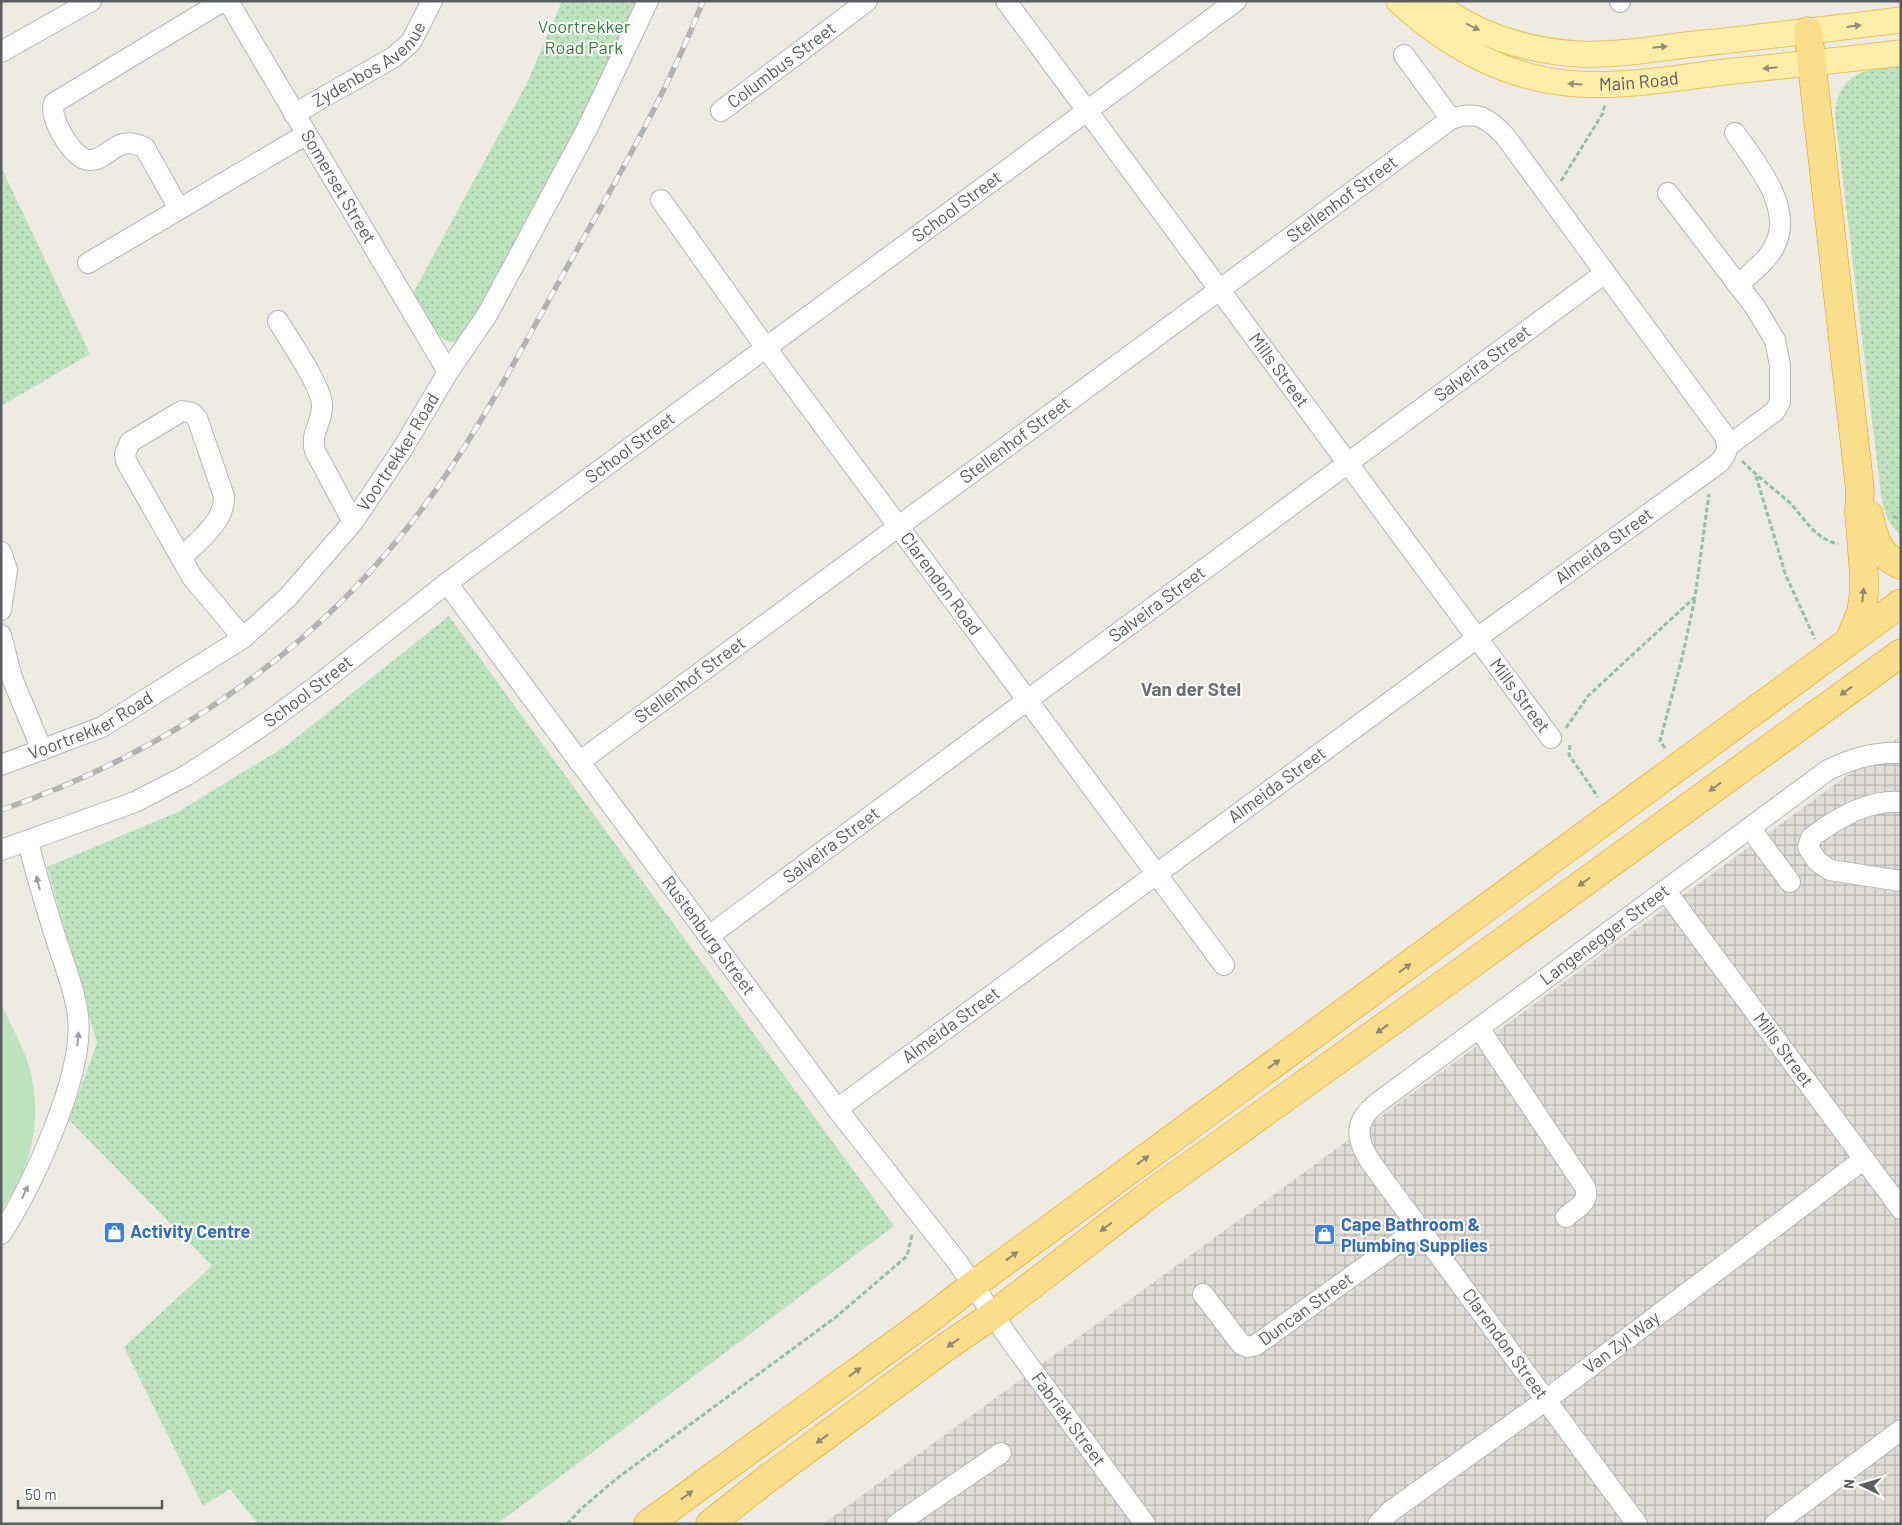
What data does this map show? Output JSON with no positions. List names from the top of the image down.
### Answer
{
  "streets": {
    "main road": ["Main Road"],
    "street": [
      "Zydenbos Avenue",
      "Columbus Street",
      "Somerset Street",
      "Stellenhof Street",
      "School Street",
      "Salveira Street",
      "Mills Street",
      "Voortrekker Road",
      "Almeida Street",
      "Clarendon Road",
      "Rustenburg Street",
      "Langenegger Street",
      "Duncan Street",
      "Van Zyl Way",
      "Clarendon Street",
      "Fabriek Street"
    ]
  },
  "crossings": [
    ["Zydenbos Avenue", "Somerset Street"],
    ["Somerset Street", "Voortrekker Road"],
    ["Stellenhof Street", "Mills Street"],
    ["Stellenhof Street", "Clarendon Road"],
    ["Stellenhof Street", "Rustenburg Street"],
    ["School Street", "Mills Street"],
    ["School Street", "Clarendon Road"],
    ["School Street", "Rustenburg Street"],
    ["Salveira Street", "Mills Street"],
    ["Salveira Street", "Clarendon Road"],
    ["Salveira Street", "Rustenburg Street"],
    ["Mills Street", "Almeida Street"],
    ["Mills Street", "Langenegger Street"],
    ["Mills Street", "Van Zyl Way"],
    ["Almeida Street", "Clarendon Road"],
    ["Almeida Street", "Rustenburg Street"],
    ["Rustenburg Street", "Fabriek Street"],
    ["Langenegger Street", "Clarendon Street"],
    ["Duncan Street", "Clarendon Street"],
    ["Van Zyl Way", "Clarendon Street"]
  ],
  "districts": ["Van der Stel"],
  "parks": ["Voortrekker Road Park"],
  "places": {
    "shop": ["Activity Centre", "Cape Bathroom & Plumbing Supplies"]
  },
  "scale_bar": "50 m",
  "north": "left"
}
